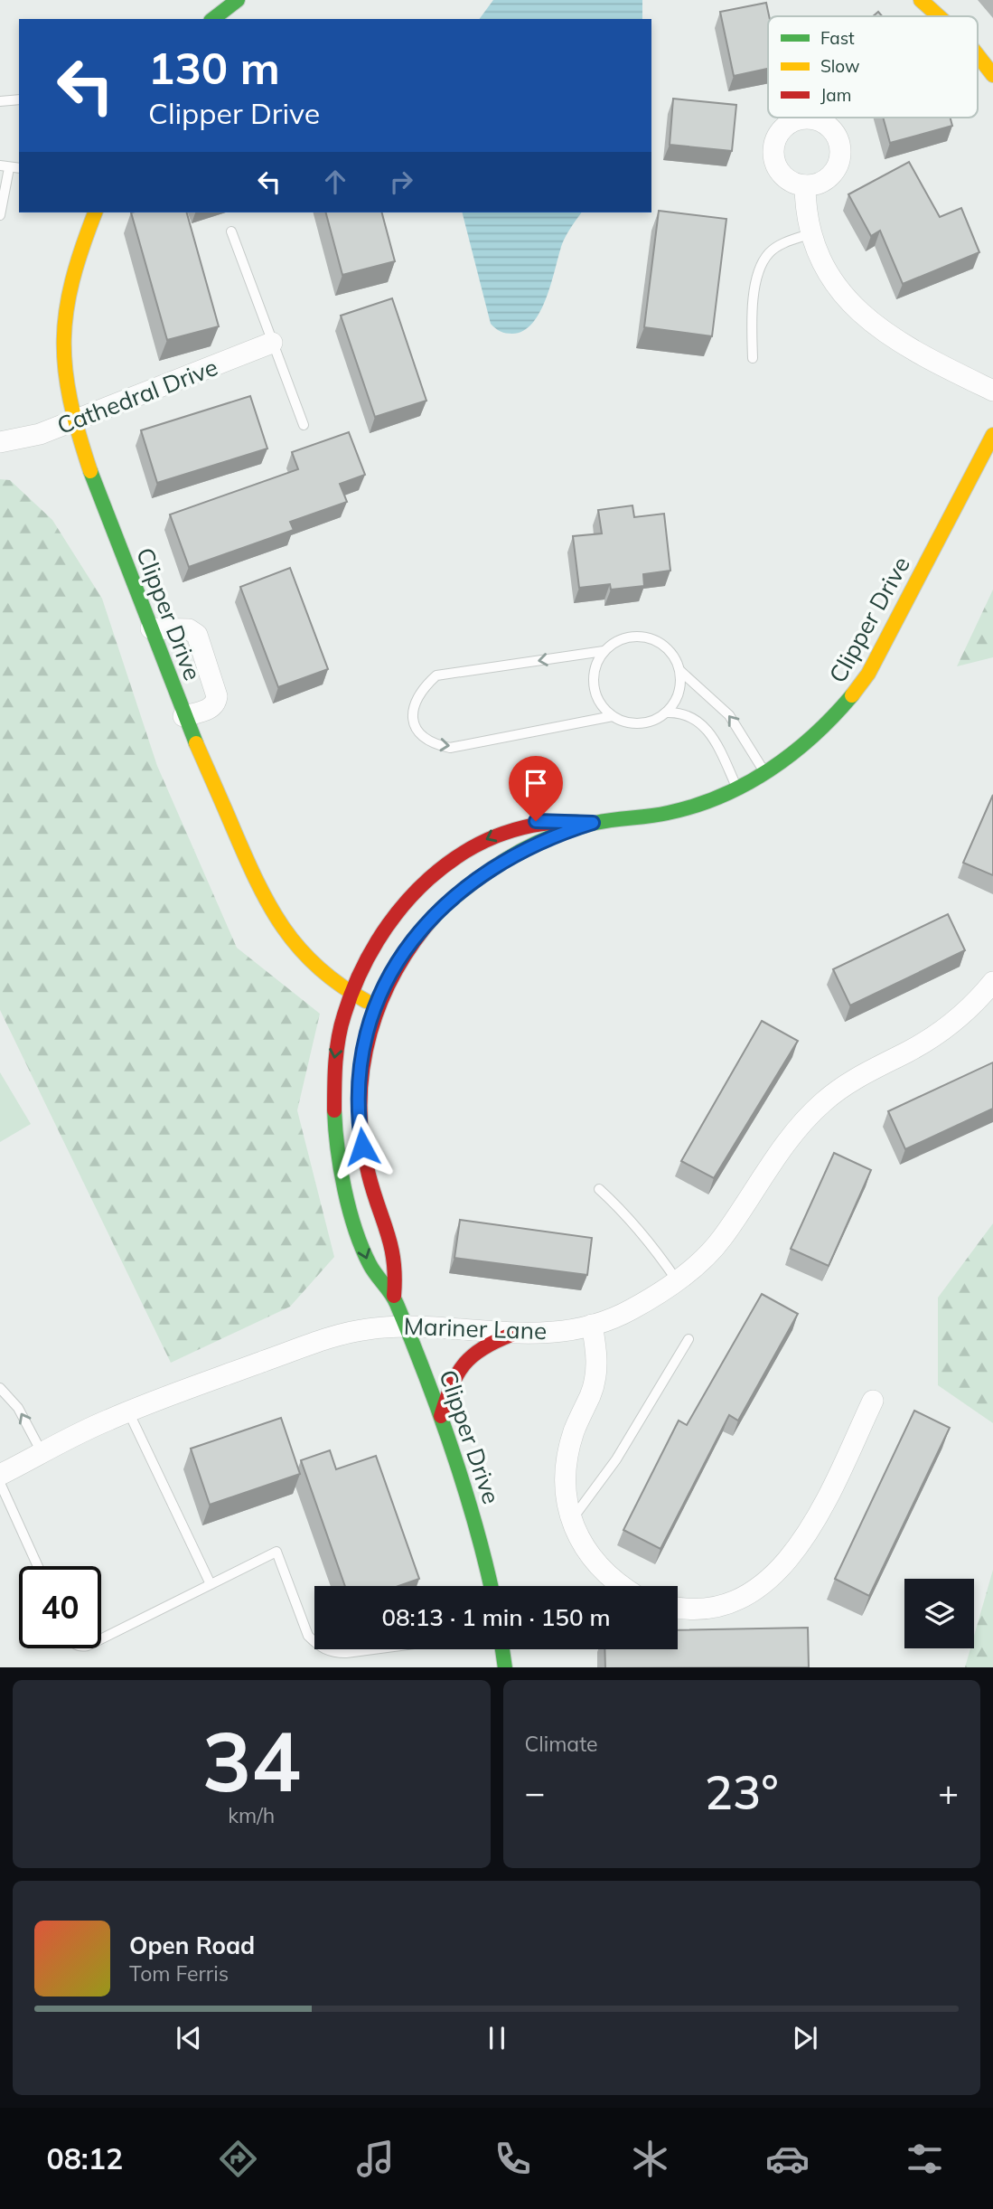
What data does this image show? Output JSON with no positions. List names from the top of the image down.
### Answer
{
  "streets": {
    "street": ["Cathedral Drive", "Clipper Drive", "Mariner Lane"]
  },
  "crossings": [
    ["Cathedral Drive", "Clipper Drive"],
    ["Clipper Drive", "Mariner Lane"]
  ],
  "legend": ["Fast", "Slow", "Jam"],
  "page": {
    "turn": ["130 m", "Clipper Drive"],
    "limit": "40",
    "trip": "08:13 · 1 min · 150 m",
    "tile": [
      ["34", "km/h"],
      "Climate"
    ],
    "heat": ["−", "23°", "+"],
    "song": ["Open Road", "Tom Ferris"],
    "tabs": "08:12"
  }
}
